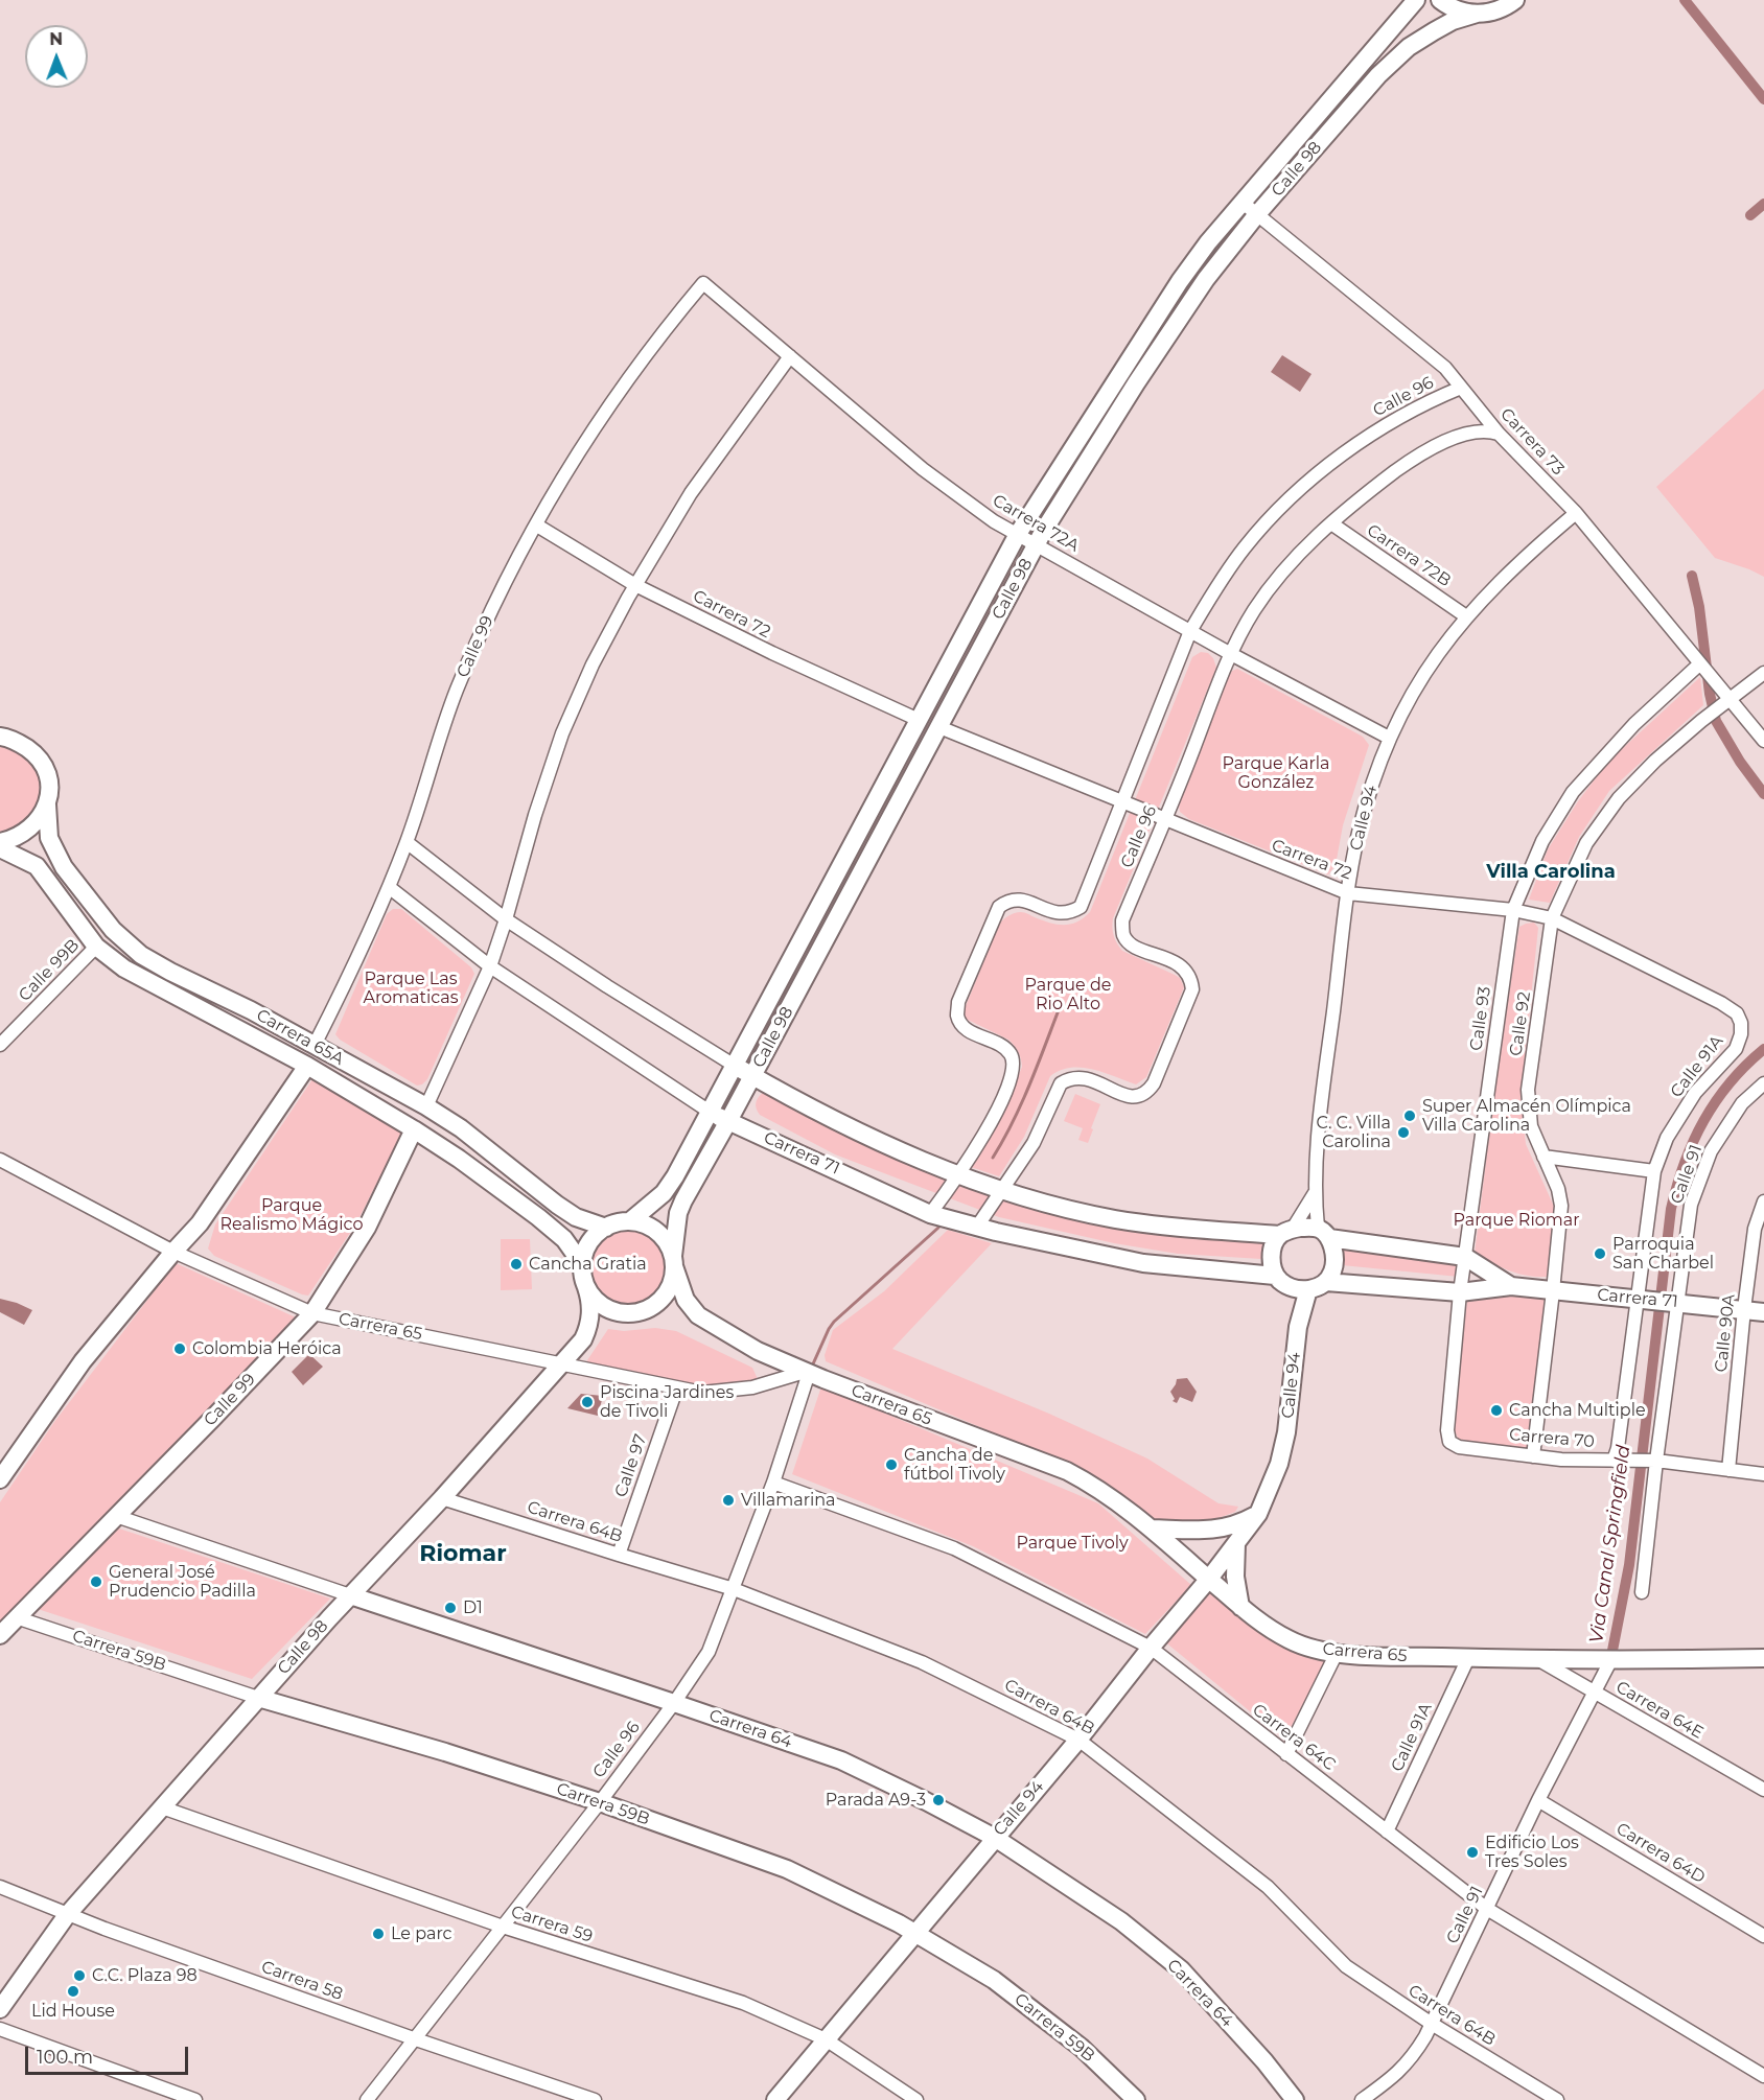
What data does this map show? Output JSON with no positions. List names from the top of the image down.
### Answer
{
  "streets": {
    "street": [
      "Calle 98",
      "Calle 96",
      "Carrera 73",
      "Carrera 72A",
      "Carrera 72B",
      "Carrera 72",
      "Calle 99",
      "Calle 94",
      "Calle 99B",
      "Calle 93",
      "Calle 92",
      "Carrera 65A",
      "Calle 91A",
      "Carrera 71",
      "Calle 91",
      "Carrera 65",
      "Calle 90A",
      "Carrera 70",
      "Calle 97",
      "Carrera 64B",
      "Carrera 59B",
      "Carrera 64E",
      "Carrera 64",
      "Carrera 64C",
      "Carrera 64D",
      "Carrera 59",
      "Carrera 58"
    ]
  },
  "crossings": [
    ["Calle 98", "Carrera 73"],
    ["Calle 98", "Carrera 72A"],
    ["Calle 98", "Carrera 72"],
    ["Calle 98", "Carrera 65A"],
    ["Calle 98", "Carrera 71"],
    ["Calle 98", "Carrera 65"],
    ["Calle 98", "Carrera 64B"],
    ["Calle 98", "Carrera 59B"],
    ["Calle 98", "Carrera 64"],
    ["Calle 98", "Carrera 59"],
    ["Calle 98", "Carrera 58"],
    ["Calle 96", "Carrera 73"],
    ["Calle 96", "Carrera 72A"],
    ["Calle 96", "Carrera 72B"],
    ["Calle 96", "Carrera 72"],
    ["Calle 96", "Carrera 71"],
    ["Calle 96", "Carrera 65"],
    ["Calle 96", "Carrera 64B"],
    ["Calle 96", "Carrera 59B"],
    ["Calle 96", "Carrera 64"],
    ["Calle 96", "Carrera 64C"],
    ["Calle 96", "Carrera 59"],
    ["Calle 96", "Carrera 58"],
    ["Carrera 73", "Calle 94"],
    ["Carrera 73", "Calle 93"],
    ["Carrera 73", "Calle 92"],
    ["Carrera 72A", "Calle 99"],
    ["Carrera 72A", "Calle 94"],
    ["Carrera 72B", "Calle 94"],
    ["Carrera 72", "Calle 99"],
    ["Carrera 72", "Calle 94"],
    ["Carrera 72", "Calle 93"],
    ["Carrera 72", "Calle 92"],
    ["Carrera 72", "Calle 91A"],
    ["Calle 99", "Carrera 65A"],
    ["Calle 99", "Carrera 71"],
    ["Calle 99", "Carrera 65"],
    ["Calle 99", "Carrera 59B"],
    ["Calle 99", "Carrera 64"],
    ["Calle 94", "Carrera 71"],
    ["Calle 94", "Carrera 65"],
    ["Calle 94", "Carrera 64B"],
    ["Calle 94", "Carrera 59B"],
    ["Calle 94", "Carrera 64"],
    ["Calle 94", "Carrera 64C"],
    ["Calle 94", "Carrera 59"],
    ["Calle 99B", "Carrera 65A"],
    ["Calle 93", "Carrera 71"],
    ["Calle 93", "Carrera 70"],
    ["Calle 92", "Carrera 71"],
    ["Calle 92", "Carrera 70"],
    ["Calle 91A", "Carrera 71"],
    ["Calle 91A", "Carrera 65"],
    ["Calle 91A", "Carrera 70"],
    ["Calle 91A", "Carrera 64C"],
    ["Carrera 71", "Calle 91"],
    ["Carrera 71", "Calle 90A"],
    ["Calle 91", "Carrera 65"],
    ["Calle 91", "Carrera 70"],
    ["Calle 91", "Carrera 64B"],
    ["Calle 91", "Carrera 64E"],
    ["Calle 91", "Carrera 64C"],
    ["Calle 91", "Carrera 64D"],
    ["Carrera 65", "Calle 97"],
    ["Carrera 65", "Carrera 64E"],
    ["Calle 90A", "Carrera 70"],
    ["Calle 97", "Carrera 64B"]
  ],
  "districts": ["Villa Carolina", "Riomar"],
  "water": ["Via Canal Springfield"],
  "parks": [
    "Parque Karla González",
    "Parque Las Aromaticas",
    "Parque de Rio Alto",
    "Parque Realismo Mágico",
    "Parque Riomar",
    "Parque Tivoly"
  ],
  "places": [
    "Super Almacén Olímpica Villa Carolina",
    "C. C. Villa Carolina",
    "Parroquia San Charbel",
    "Cancha Gratia",
    "Colombia Heróica",
    "Piscina Jardines de Tivoli",
    "Cancha Multiple",
    "Cancha de fútbol Tivoly",
    "Villamarina",
    "General José Prudencio Padilla",
    "D1",
    "Parada A9-3",
    "Edificio Los Tres Soles",
    "Le parc",
    "C.C. Plaza 98",
    "Lid House"
  ],
  "scale_bar": "100 m",
  "north": "top"
}
